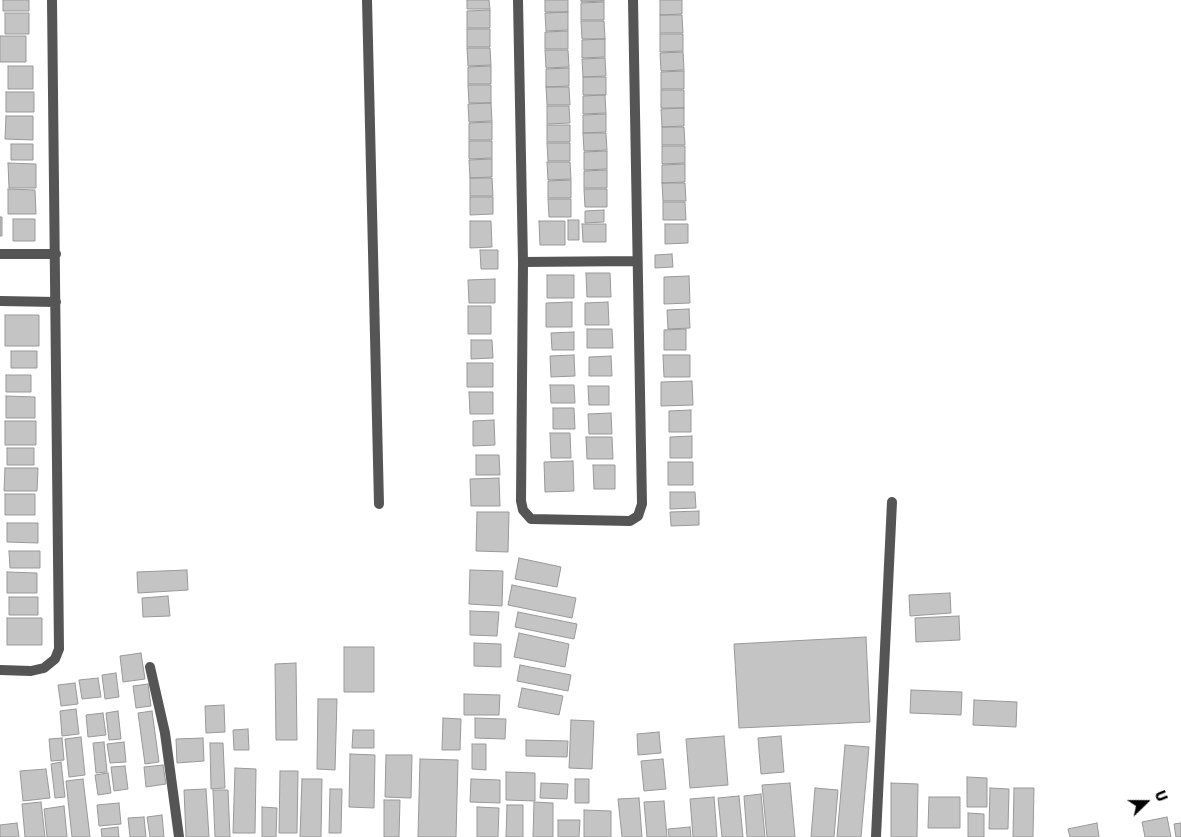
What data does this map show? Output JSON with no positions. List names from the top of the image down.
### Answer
{
  "north": "right"
}
